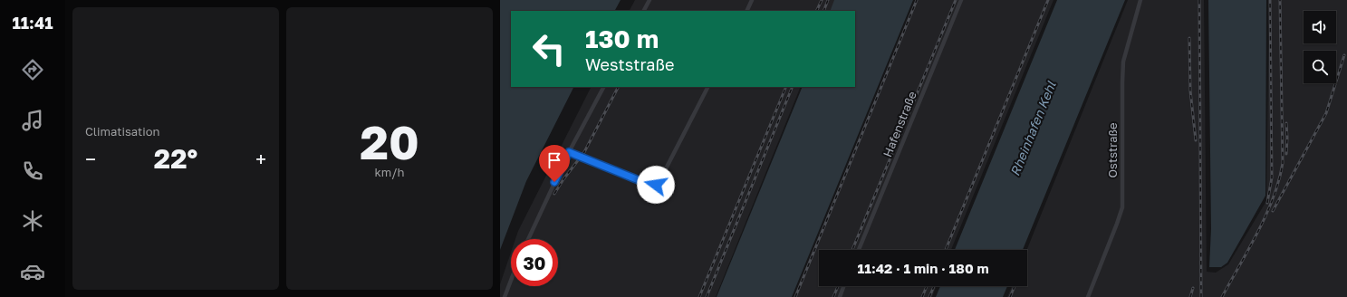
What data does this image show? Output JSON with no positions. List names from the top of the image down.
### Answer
{
  "streets": {
    "street": ["Hafenstraße", "Oststraße"]
  },
  "water": ["Rheinhafen Kehl"],
  "page": {
    "tabs": "11:41",
    "tile": [
      "Climatisation",
      ["20", "km/h"]
    ],
    "turn": ["130 m", "Weststraße"],
    "heat": ["−", "22°", "+"],
    "limit": "30",
    "trip": "11:42 · 1 min · 180 m"
  }
}
